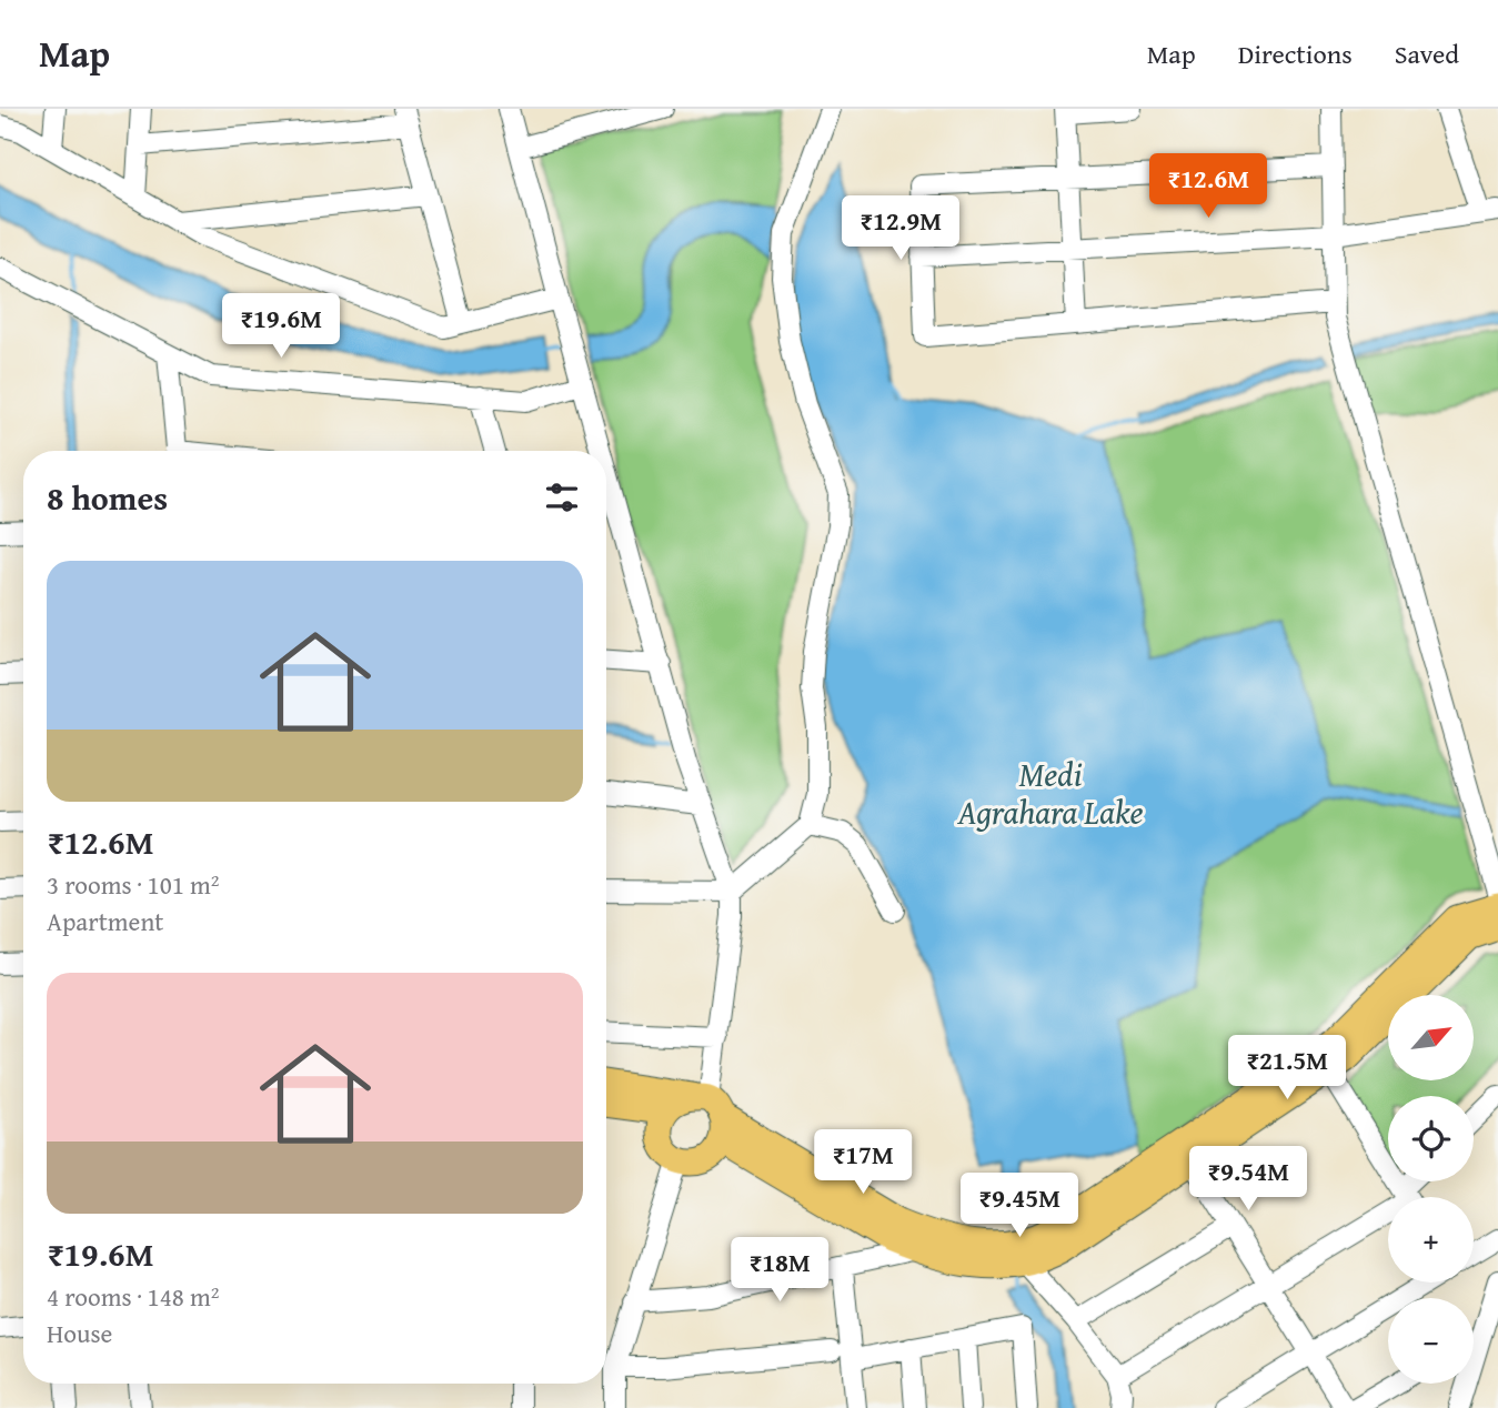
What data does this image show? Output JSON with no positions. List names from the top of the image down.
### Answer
{
  "water": ["Medi Agrahara Lake"],
  "north": "top right",
  "page": {
    "header": "Map",
    "nav": ["Map", "Directions", "Saved"],
    "price": [
      "₹12.6M",
      "₹12.9M",
      "₹19.6M",
      "₹21.5M",
      "₹17M",
      "₹9.54M",
      "₹9.45M",
      "₹18M"
    ],
    "heading": "8 homes",
    "list": [
      {
        "name": "₹12.6M",
        "note": "3 rooms · 101 m² · Apartment"
      },
      {
        "name": "₹19.6M",
        "note": "4 rooms · 148 m² · House"
      }
    ],
    "map_buttons": ["+", "−"]
  }
}
